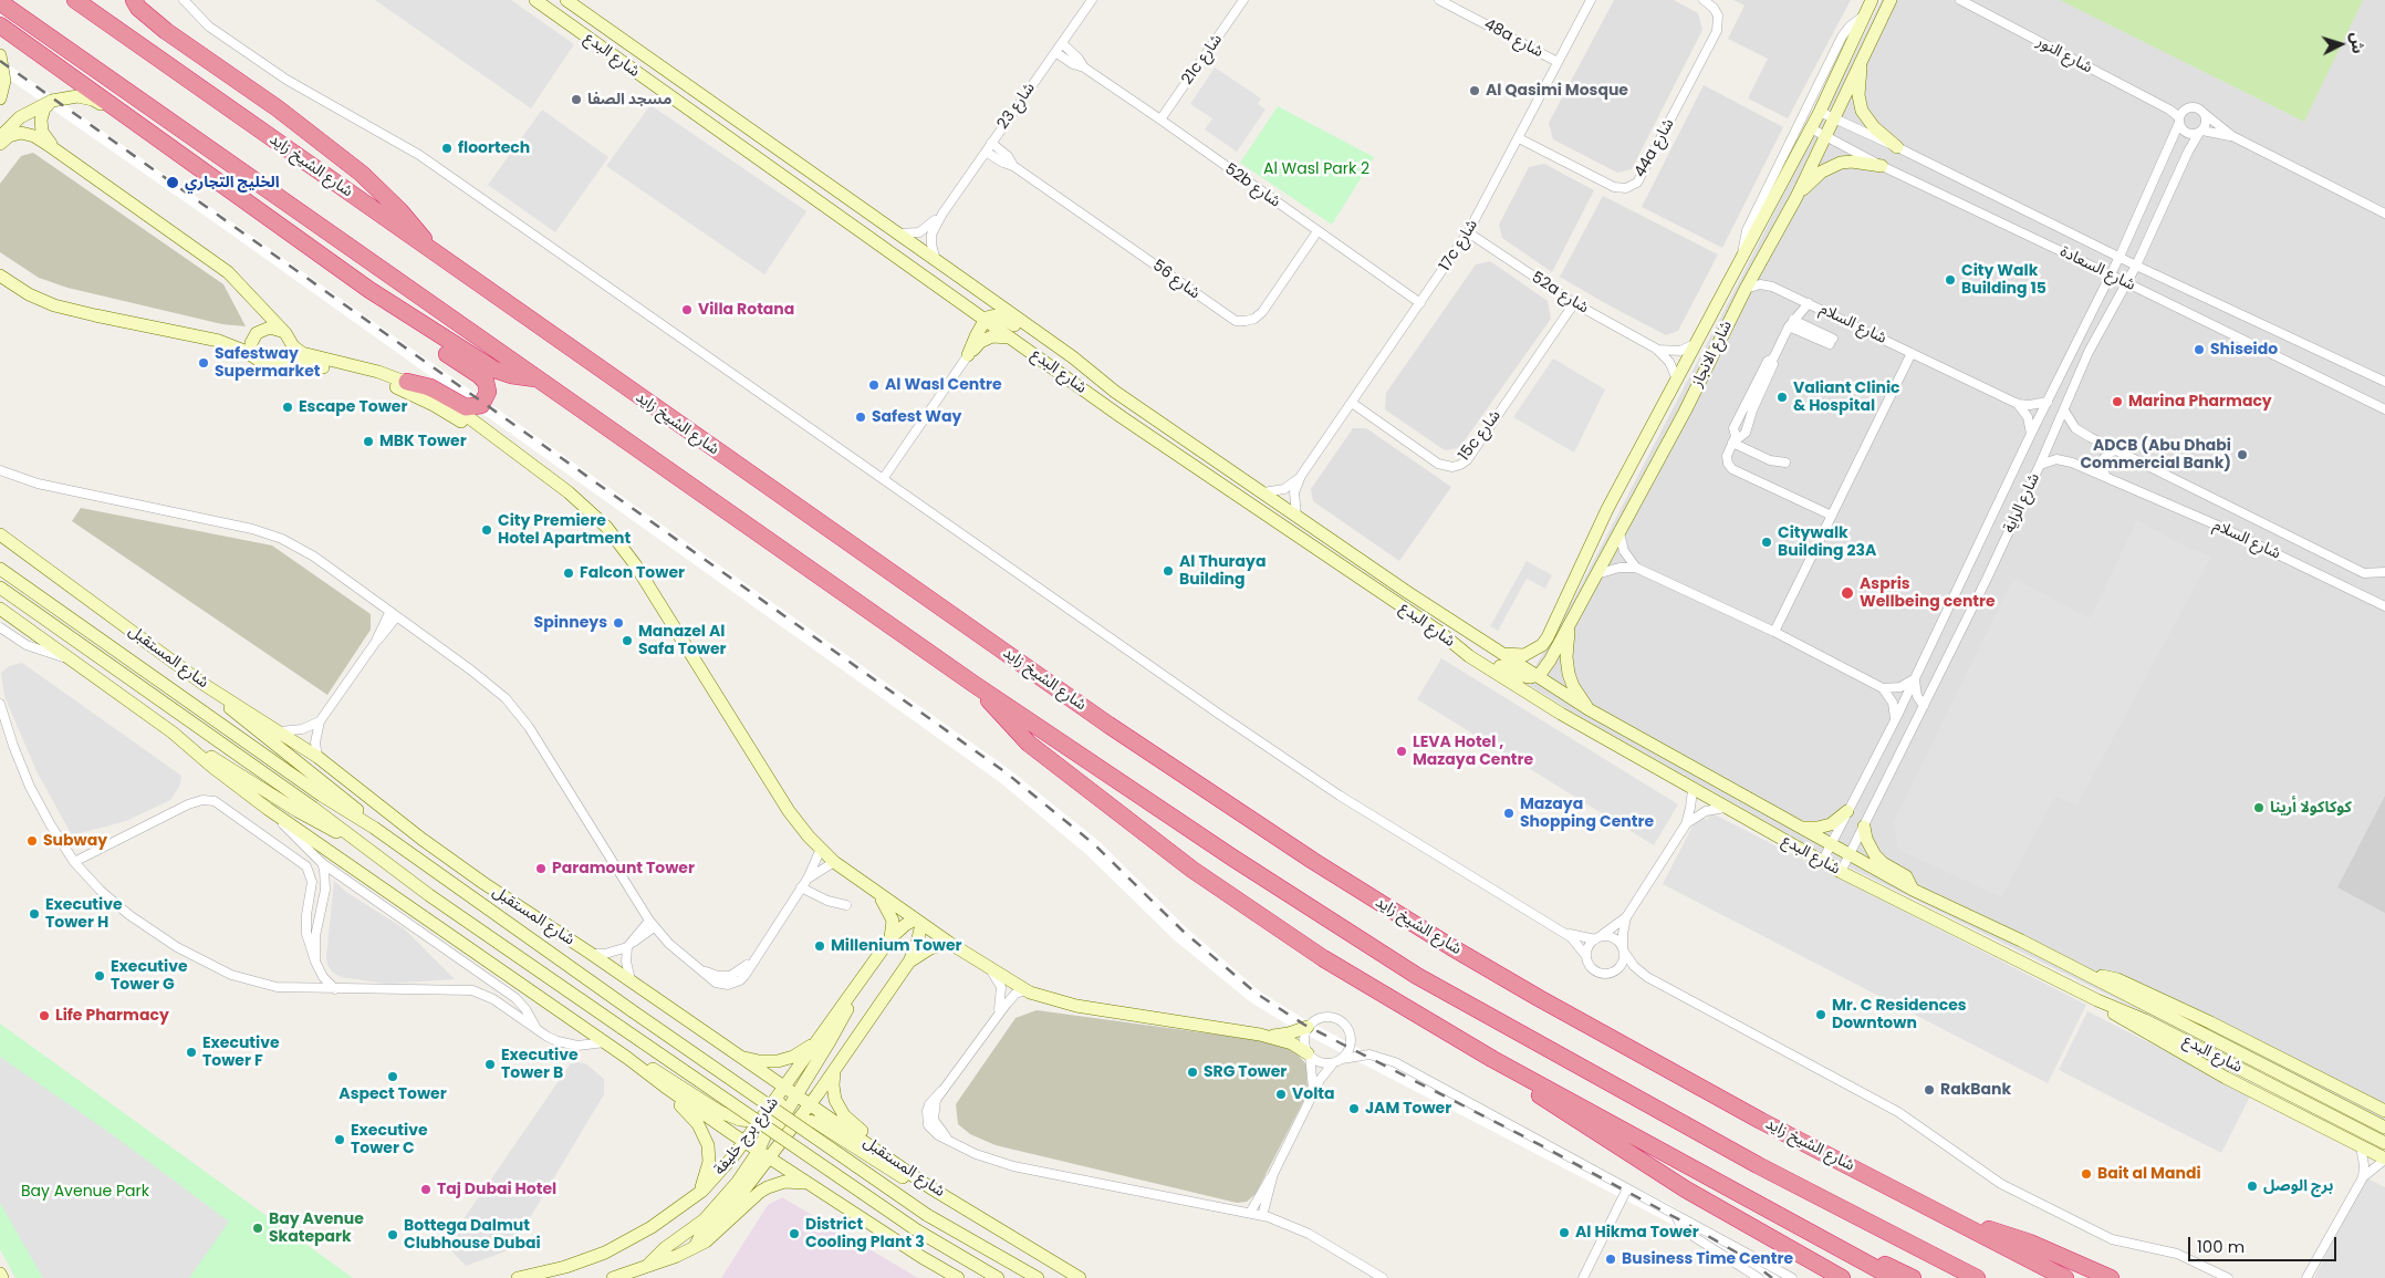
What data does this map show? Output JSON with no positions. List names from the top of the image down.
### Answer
{
  "streets": {
    "highway": ["شارع الشيخ زايد"],
    "street": [
      "48a شارع",
      "شارع البدع",
      "شارع النور",
      "21c شارع",
      "شارع 23",
      "44a شارع",
      "52b شارع",
      "17c شارع",
      "شارع السعادة",
      "شارع 56",
      "52a شارع",
      "شارع السلام",
      "شارع الانجاز",
      "15c شارع",
      "شارع الراية",
      "شارع المستقبل",
      "شارع برج خليفة"
    ]
  },
  "crossings": [
    ["48a شارع", "17c شارع"],
    ["شارع البدع", "شارع 23"],
    ["شارع البدع", "17c شارع"],
    ["شارع البدع", "شارع الانجاز"],
    ["شارع البدع", "شارع الراية"],
    ["شارع النور", "شارع الراية"],
    ["21c شارع", "52b شارع"],
    ["شارع 23", "52b شارع"],
    ["شارع 23", "شارع 56"],
    ["44a شارع", "17c شارع"],
    ["52b شارع", "17c شارع"],
    ["52b شارع", "شارع 56"],
    ["17c شارع", "52a شارع"],
    ["17c شارع", "15c شارع"],
    ["شارع السعادة", "شارع الانجاز"],
    ["شارع السعادة", "شارع الراية"],
    ["52a شارع", "شارع الانجاز"],
    ["52a شارع", "15c شارع"],
    ["شارع السلام", "شارع الانجاز"],
    ["شارع السلام", "شارع الراية"],
    ["شارع المستقبل", "شارع برج خليفة"]
  ],
  "parks": ["Al Wasl Park 2", "Bay Avenue Park"],
  "places": [
    "Al Qasimi Mosque",
    "مسجد الصفا",
    "floortech",
    "الخليج التجاري",
    "City Walk Building 15",
    "Villa Rotana",
    "Shiseido",
    "Safestway Supermarket",
    "Al Wasl Centre",
    "Valiant Clinic & Hospital",
    "Marina Pharmacy",
    "Escape Tower",
    "Safest Way",
    "MBK Tower",
    "ADCB (Abu Dhabi Commercial Bank)",
    "City Premiere Hotel Apartment",
    "Citywalk Building 23A",
    "Al Thuraya Building",
    "Falcon Tower",
    "Aspris Wellbeing centre",
    "Spinneys",
    "Manazel Al Safa Tower",
    "LEVA Hotel , Mazaya Centre",
    "كوكاكولا أرينا",
    "Mazaya Shopping Centre",
    "Subway",
    "Paramount Tower",
    "Executive Tower H",
    "Millenium Tower",
    "Executive Tower G",
    "Mr. C Residences Downtown",
    "Life Pharmacy",
    "Executive Tower F",
    "Executive Tower B",
    "SRG Tower",
    "Aspect Tower",
    "RakBank",
    "Volta",
    "JAM Tower",
    "Executive Tower C",
    "Bait al Mandi",
    "برج الوصل",
    "Taj Dubai Hotel",
    "Bay Avenue Skatepark",
    "Al Hikma Tower",
    "District Cooling Plant 3",
    "Bottega Dalmut Clubhouse Dubai",
    "Business Time Centre"
  ],
  "scale_bar": "100 m",
  "north": "right"
}
